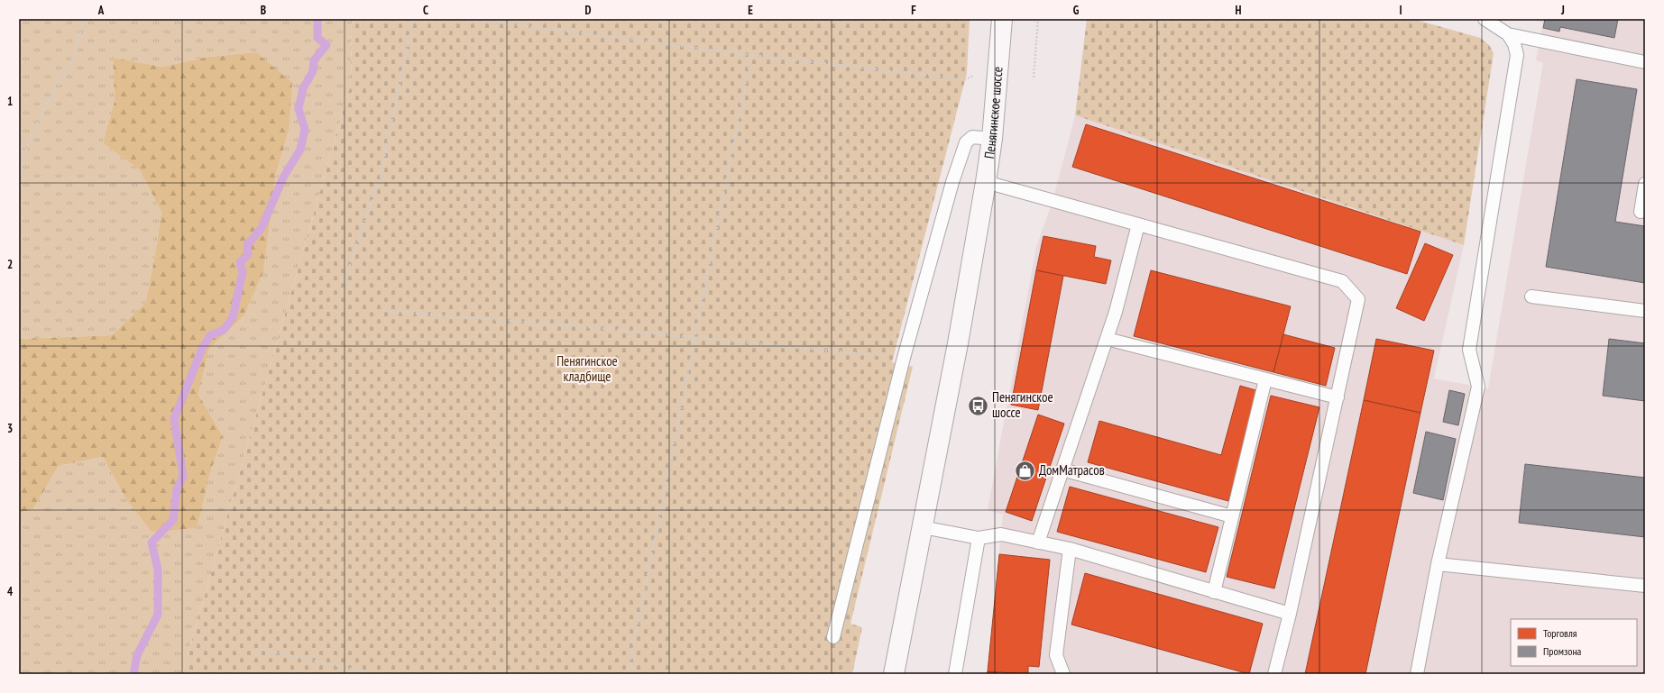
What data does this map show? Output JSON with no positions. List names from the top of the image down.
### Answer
{
  "streets": {
    "main road": ["Пенягинское шоссе"]
  },
  "parks": ["Пенягинское кладбище"],
  "places": {
    "bus stop": ["Пенягинское шоссе"],
    "shop": ["ДомМатрасов"]
  },
  "legend": ["Торговля", "Промзона"],
  "grid": {
    "columns": [
      "A",
      "B",
      "C",
      "D",
      "E",
      "F",
      "G",
      "H",
      "I",
      "J"
    ],
    "rows": [
      "1",
      "2",
      "3",
      "4"
    ]
  }
}
